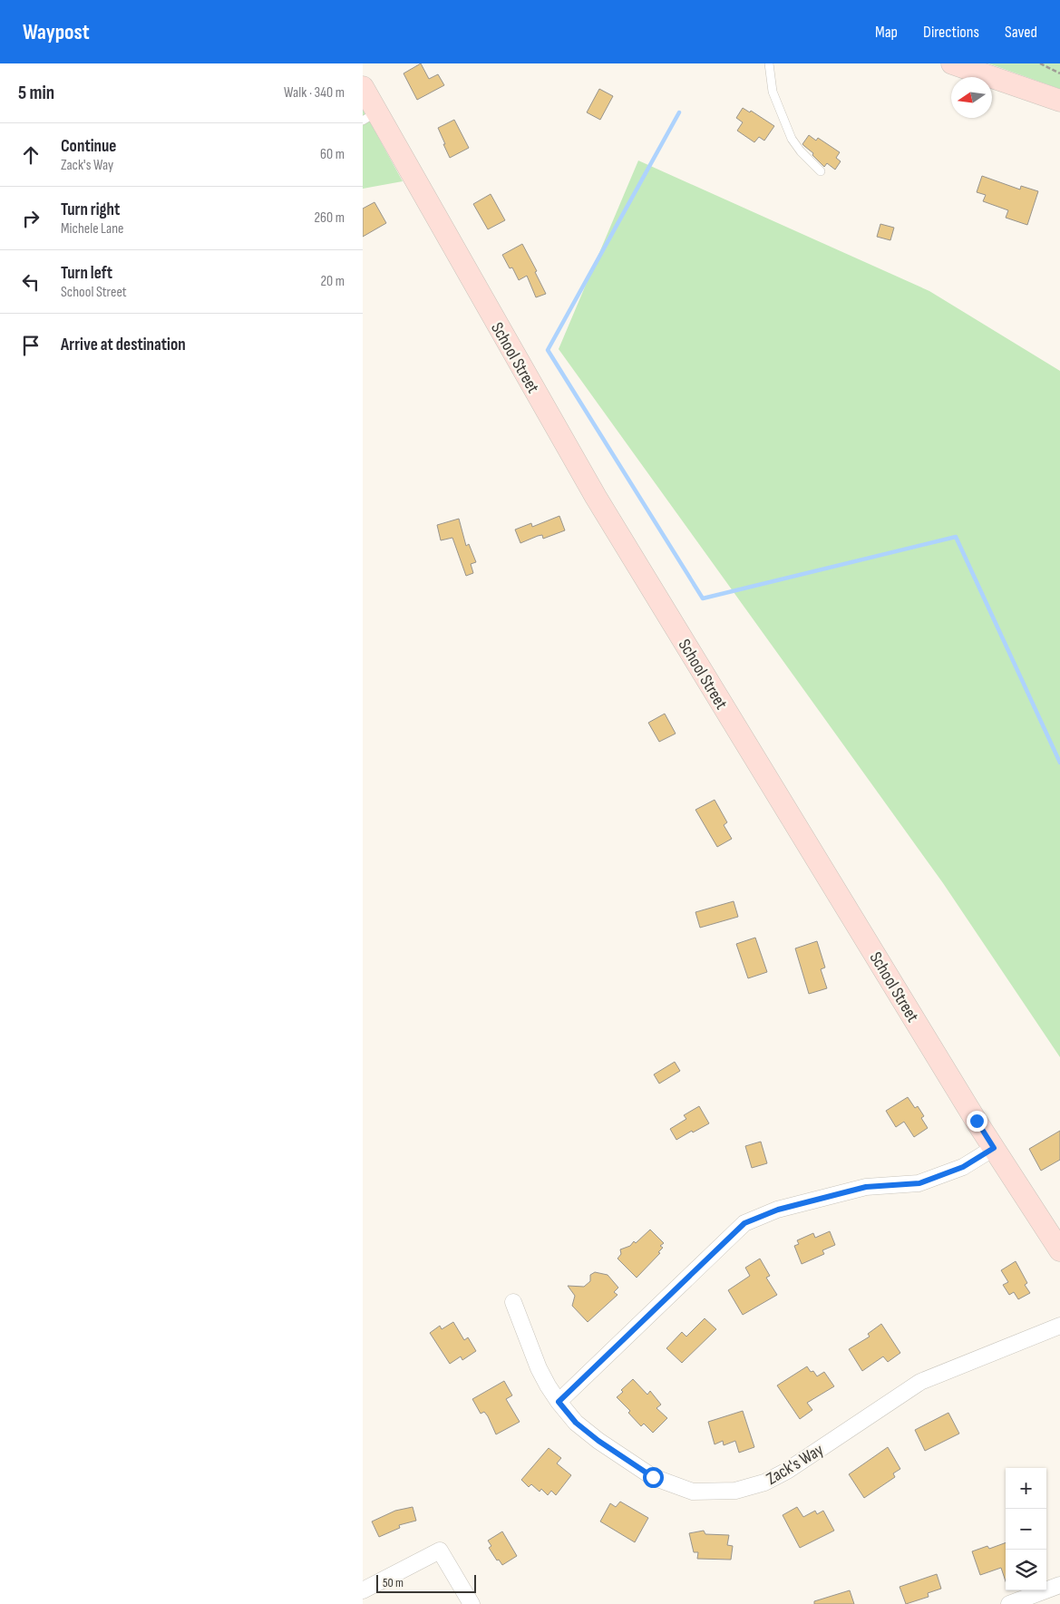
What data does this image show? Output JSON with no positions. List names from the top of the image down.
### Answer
{
  "streets": {
    "street": ["School Street", "Zack's Way"]
  },
  "scale_bar": "50 m",
  "north": "left",
  "page": {
    "header": "Waypost",
    "nav": ["Map", "Directions", "Saved"],
    "heading": ["5 min", "Walk · 340 m"],
    "list": [
      ["Continue", "Zack's Way", "60 m"],
      ["Turn right", "Michele Lane", "260 m"],
      ["Turn left", "School Street", "20 m"],
      "Arrive at destination"
    ],
    "map_buttons": ["+", "−"],
    "scale": "50 m"
  }
}
